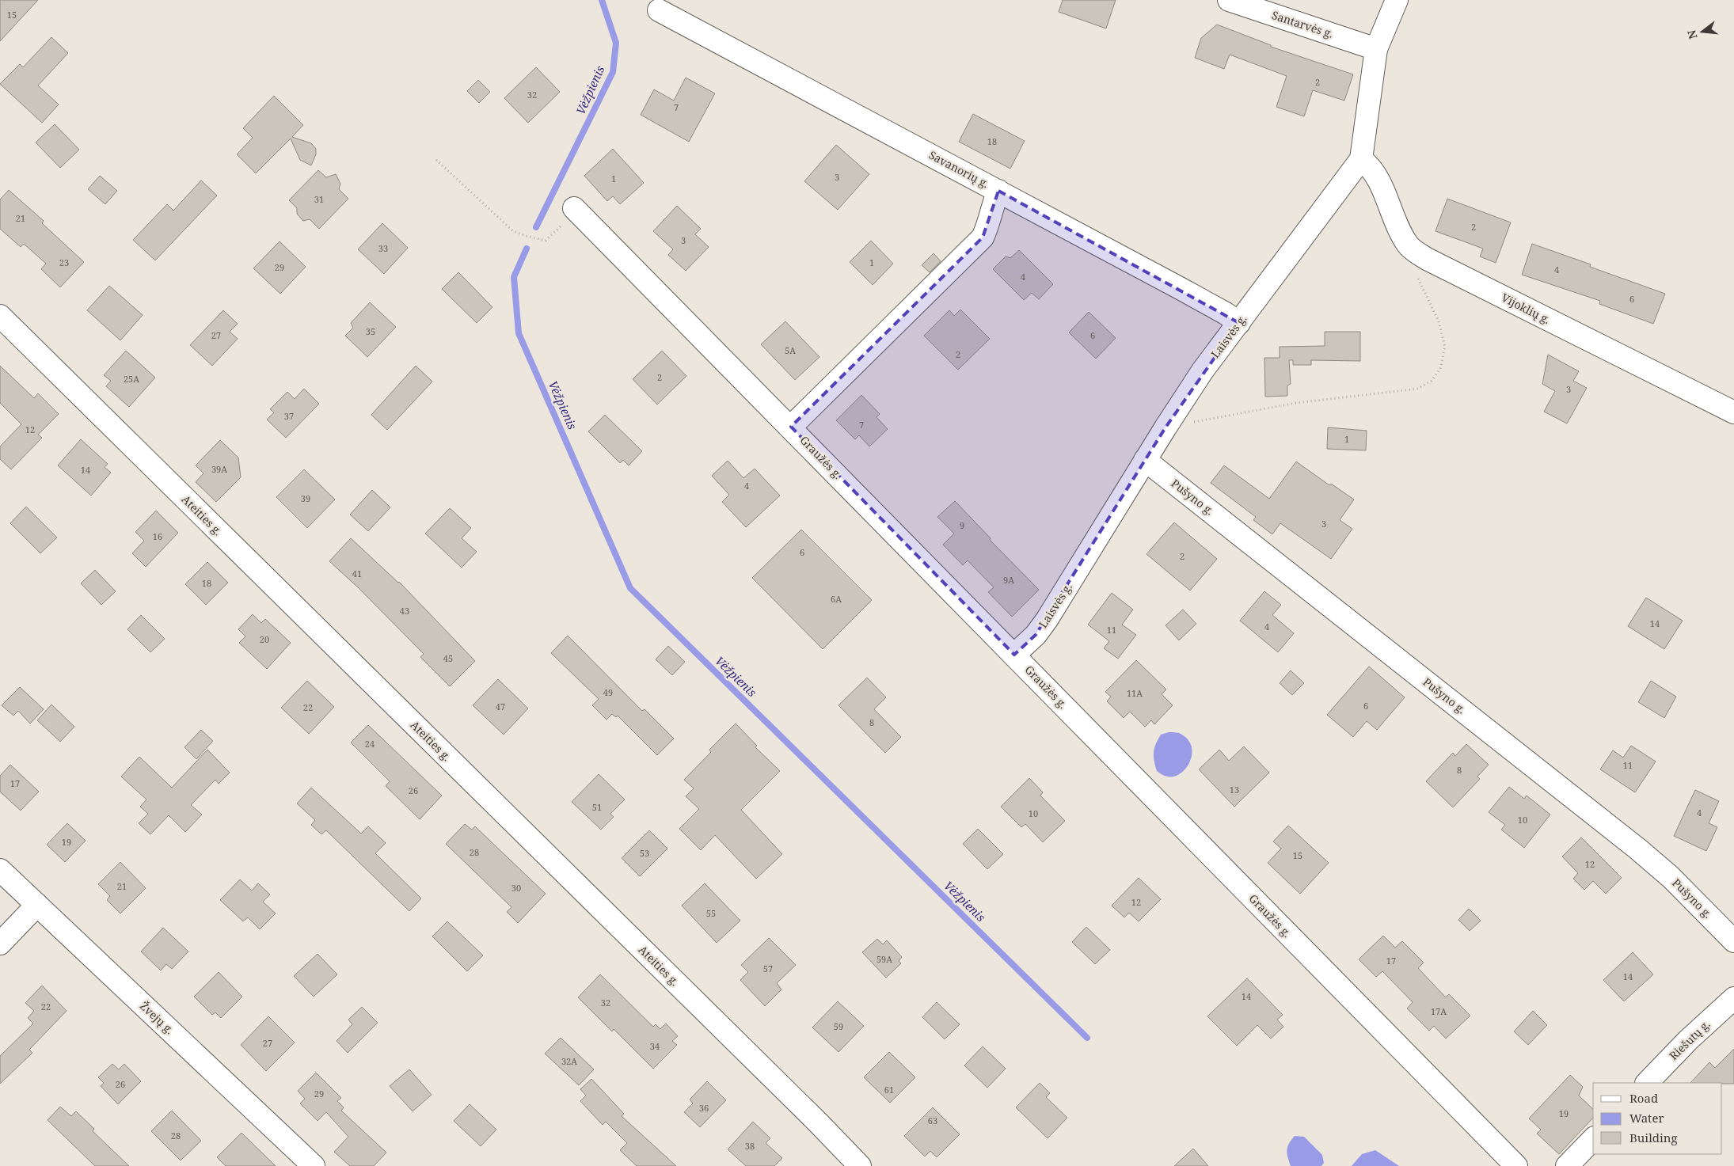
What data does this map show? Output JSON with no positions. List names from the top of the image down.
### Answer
{
  "streets": {
    "street": [
      "Santarvės g.",
      "Savanorių g.",
      "Vijoklių g.",
      "Laisvės g.",
      "Graužės g.",
      "Pušyno g.",
      "Ateities g.",
      "Žvejų g.",
      "Riešutų g."
    ]
  },
  "crossings": [
    ["Santarvės g.", "Laisvės g."],
    ["Savanorių g.", "Graužės g."],
    ["Vijoklių g.", "Laisvės g."],
    ["Laisvės g.", "Graužės g."],
    ["Laisvės g.", "Pušyno g."]
  ],
  "water": ["Vėžpienis"],
  "house_numbers": [
    "15",
    "2",
    "32",
    "7",
    "18",
    "3",
    "1",
    "31",
    "21",
    "2",
    "3",
    "33",
    "23",
    "1",
    "29",
    "4",
    "4",
    "6",
    "35",
    "27",
    "6",
    "5A",
    "2",
    "2",
    "25A",
    "3",
    "37",
    "7",
    "12",
    "1",
    "39A",
    "14",
    "4",
    "39",
    "3",
    "9",
    "16",
    "6",
    "2",
    "41",
    "9A",
    "18",
    "6A",
    "43",
    "14",
    "4",
    "11",
    "20",
    "45",
    "49",
    "11A",
    "6",
    "47",
    "22",
    "8",
    "24",
    "11",
    "8",
    "17",
    "13",
    "26",
    "51",
    "4",
    "10",
    "10",
    "19",
    "28",
    "53",
    "15",
    "12",
    "21",
    "30",
    "12",
    "55",
    "59A",
    "17",
    "57",
    "14",
    "14",
    "32",
    "22",
    "17A",
    "59",
    "27",
    "34",
    "32A",
    "26",
    "61",
    "29",
    "36",
    "19",
    "63",
    "28",
    "38"
  ],
  "legend": ["Road", "Water", "Building"],
  "north": "left"
}
